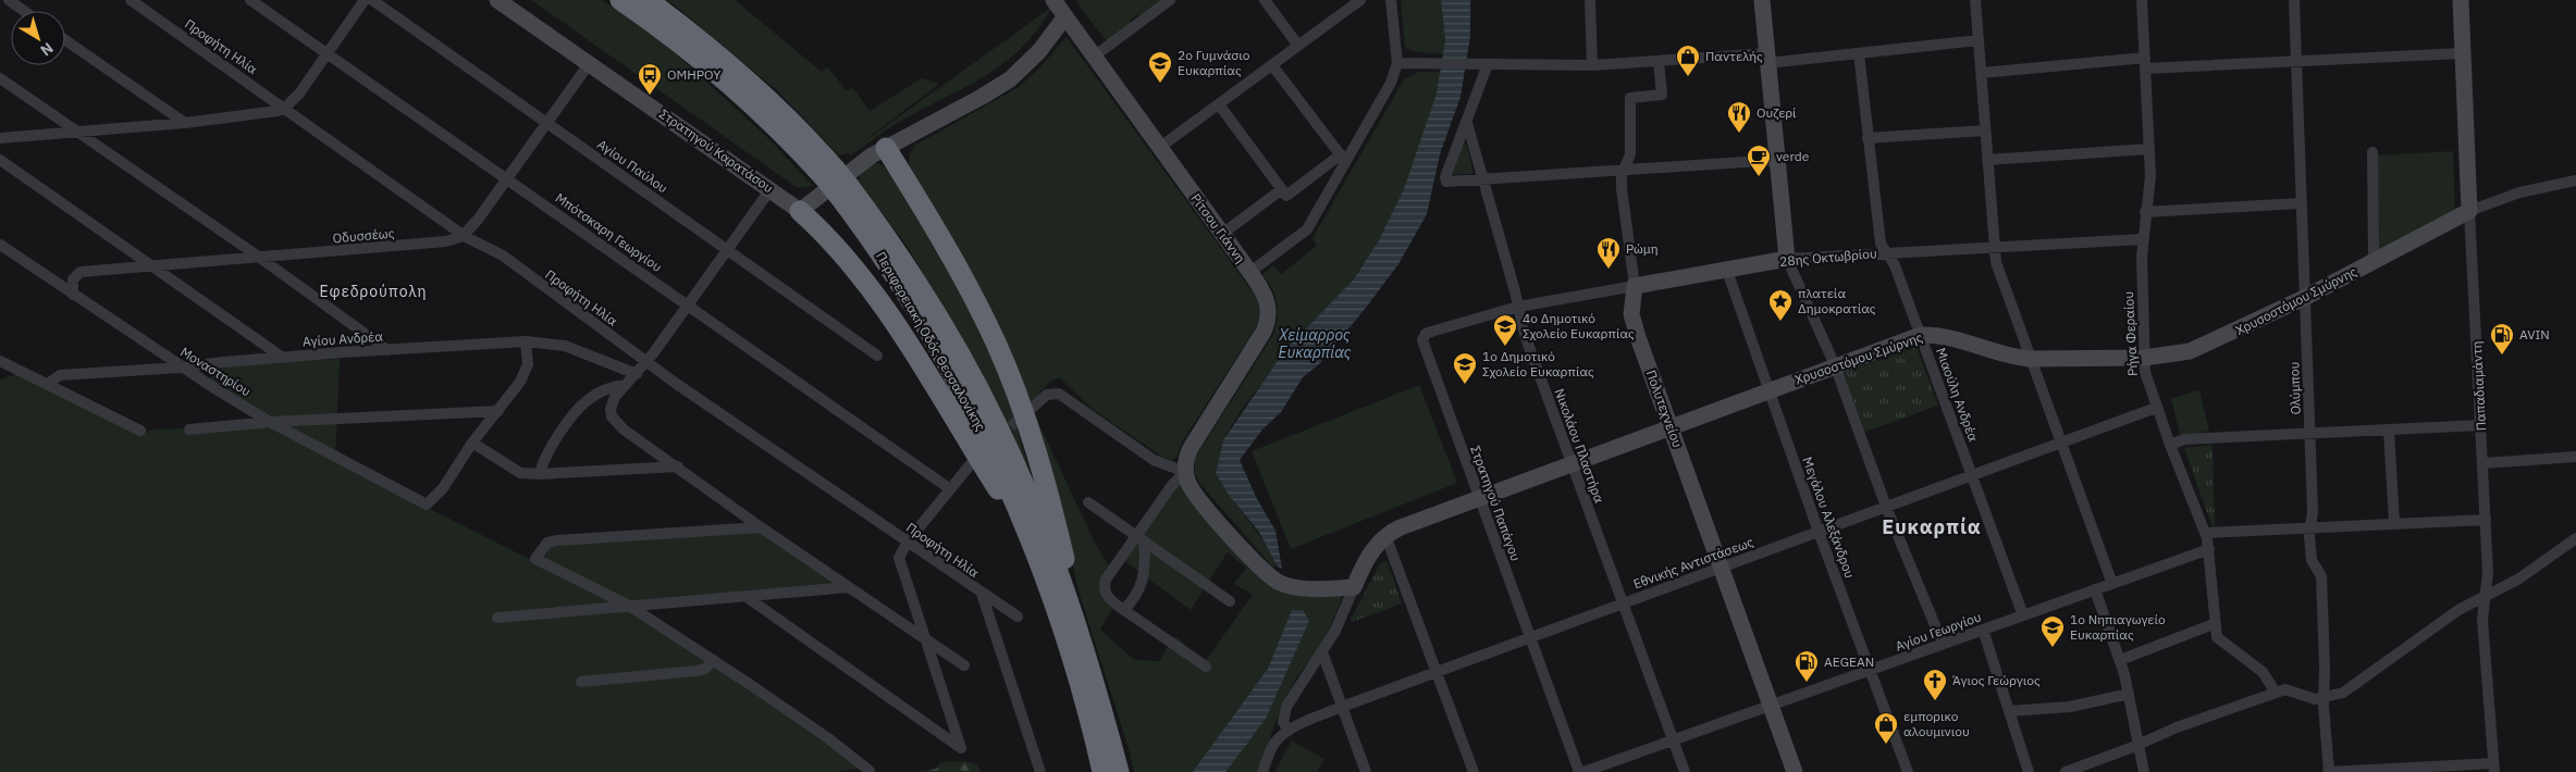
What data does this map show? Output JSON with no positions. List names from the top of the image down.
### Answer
{
  "streets": {
    "highway": ["Περιφερειακή Οδός Θεσσαλονίκης"],
    "street": [
      "Προφήτη Ηλία",
      "Στρατηγού Καρατάσου",
      "Αγίου Παύλου",
      "Ρίτσου Γιάννη",
      "Μπότσκαρη Γεωργίου",
      "Οδυσσέως",
      "28ης Οκτωβρίου",
      "Χρυσοστόμου Σμύρνης",
      "Ρήγα Φεραίου",
      "Αγίου Ανδρέα",
      "Μοναστηρίου",
      "Παπαδιαμάντη",
      "Ολύμπου",
      "Μιαούλη Ανδρέα",
      "Πολυτεχνείου",
      "Νικολάου Πλαστήρα",
      "Στρατηγού Παπάγου",
      "Μεγάλου Αλεξάνδρου",
      "Εθνικής Αντιστάσεως",
      "Αγίου Γεωργίου"
    ]
  },
  "crossings": [
    ["Προφήτη Ηλία", "Οδυσσέως"],
    ["Οδυσσέως", "Μοναστηρίου"],
    ["28ης Οκτωβρίου", "Ρήγα Φεραίου"],
    ["28ης Οκτωβρίου", "Μιαούλη Ανδρέα"],
    ["28ης Οκτωβρίου", "Πολυτεχνείου"],
    ["28ης Οκτωβρίου", "Νικολάου Πλαστήρα"],
    ["28ης Οκτωβρίου", "Στρατηγού Παπάγου"],
    ["28ης Οκτωβρίου", "Μεγάλου Αλεξάνδρου"],
    ["Χρυσοστόμου Σμύρνης", "Ρήγα Φεραίου"],
    ["Χρυσοστόμου Σμύρνης", "Παπαδιαμάντη"],
    ["Χρυσοστόμου Σμύρνης", "Ολύμπου"],
    ["Χρυσοστόμου Σμύρνης", "Μιαούλη Ανδρέα"],
    ["Χρυσοστόμου Σμύρνης", "Πολυτεχνείου"],
    ["Χρυσοστόμου Σμύρνης", "Νικολάου Πλαστήρα"],
    ["Χρυσοστόμου Σμύρνης", "Στρατηγού Παπάγου"],
    ["Χρυσοστόμου Σμύρνης", "Μεγάλου Αλεξάνδρου"],
    ["Χρυσοστόμου Σμύρνης", "Εθνικής Αντιστάσεως"],
    ["Ρήγα Φεραίου", "Εθνικής Αντιστάσεως"],
    ["Ρήγα Φεραίου", "Αγίου Γεωργίου"],
    ["Αγίου Ανδρέα", "Μοναστηρίου"],
    ["Μιαούλη Ανδρέα", "Εθνικής Αντιστάσεως"],
    ["Μιαούλη Ανδρέα", "Αγίου Γεωργίου"],
    ["Πολυτεχνείου", "Εθνικής Αντιστάσεως"],
    ["Πολυτεχνείου", "Αγίου Γεωργίου"],
    ["Νικολάου Πλαστήρα", "Στρατηγού Παπάγου"],
    ["Νικολάου Πλαστήρα", "Εθνικής Αντιστάσεως"],
    ["Νικολάου Πλαστήρα", "Αγίου Γεωργίου"],
    ["Στρατηγού Παπάγου", "Εθνικής Αντιστάσεως"],
    ["Μεγάλου Αλεξάνδρου", "Εθνικής Αντιστάσεως"],
    ["Μεγάλου Αλεξάνδρου", "Αγίου Γεωργίου"]
  ],
  "districts": ["Εφεδρούπολη", "Ευκαρπία"],
  "water": ["Χείμαρρος Ευκαρπίας"],
  "places": {
    "shop": ["Παντελής", "εμπορικο αλουμινιου"],
    "school or university": [
      "2ο Γυμνάσιο Ευκαρπίας",
      "4ο Δημοτικό Σχολείο Ευκαρπίας",
      "1ο Δημοτικό Σχολείο Ευκαρπίας",
      "1ο Νηπιαγωγείο Ευκαρπίας"
    ],
    "bus stop": ["ΟΜΗΡΟΥ"],
    "restaurant": ["Ουζερί", "Ρώμη"],
    "cafe": ["verde"],
    "place": ["πλατεία Δημοκρατίας"],
    "fuel station": ["AVIN", "AEGEAN"],
    "church": ["Άγιος Γεώργιος"]
  },
  "north": "bottom right"
}
